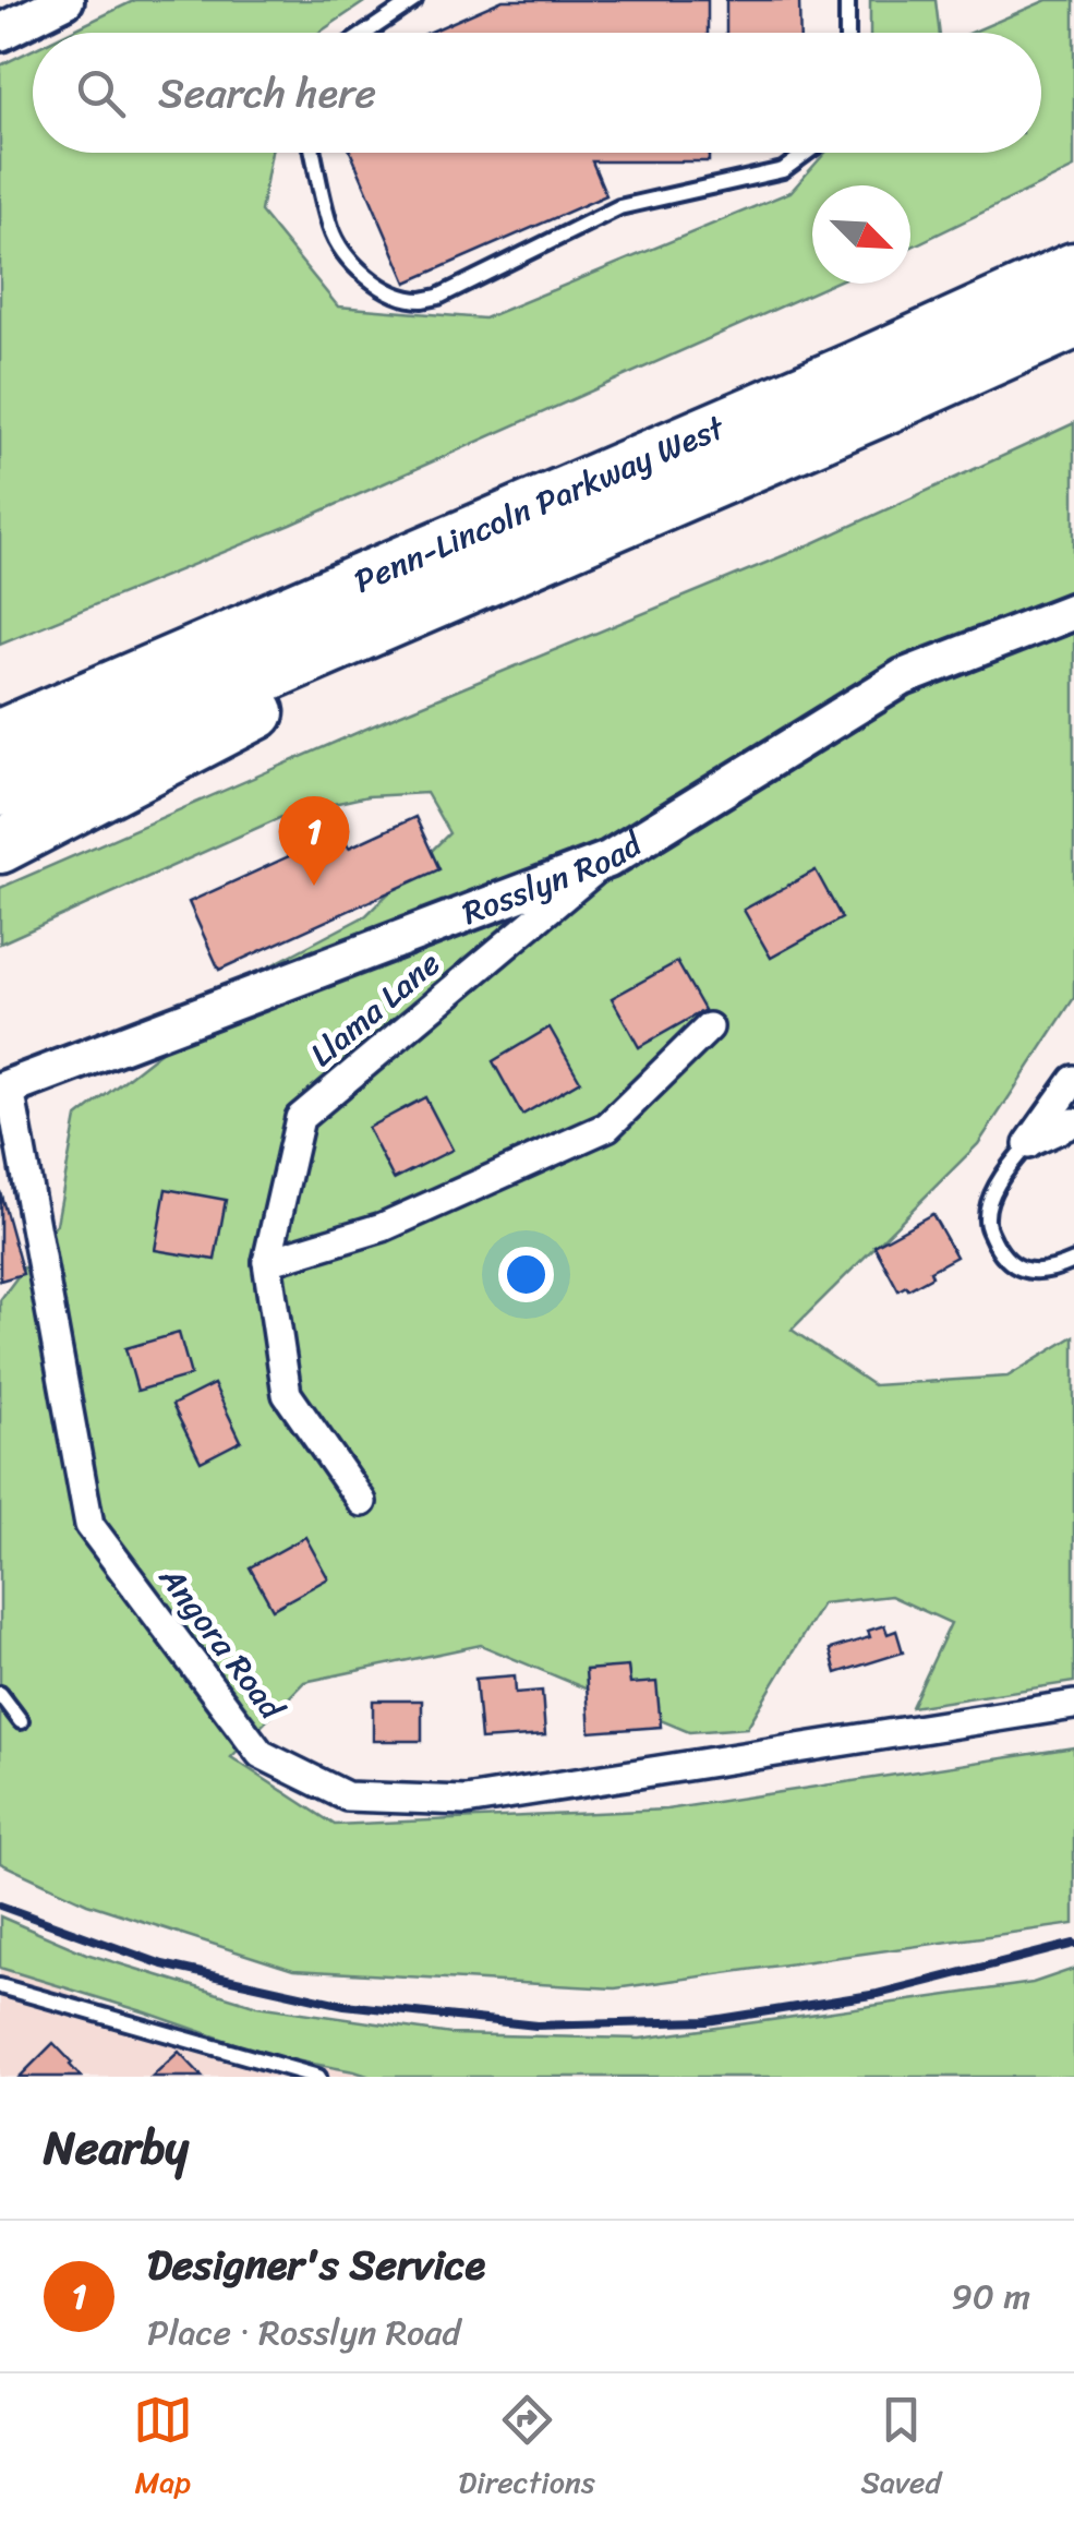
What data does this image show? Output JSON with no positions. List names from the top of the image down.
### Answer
{
  "streets": {
    "highway": ["Penn-Lincoln Parkway West"],
    "street": ["Rosslyn Road", "Llama Lane", "Angora Road"]
  },
  "crossings": [
    ["Rosslyn Road", "Llama Lane"],
    ["Rosslyn Road", "Angora Road"]
  ],
  "north": "bottom right",
  "page": {
    "search": "Search here",
    "pins": "1",
    "heading": "Nearby",
    "list": [
      {
        "mark": "1",
        "name": "Designer's Service",
        "note": "Place · Rosslyn Road",
        "value": "90 m"
      }
    ],
    "nav": ["Map", "Directions", "Saved"]
  }
}
